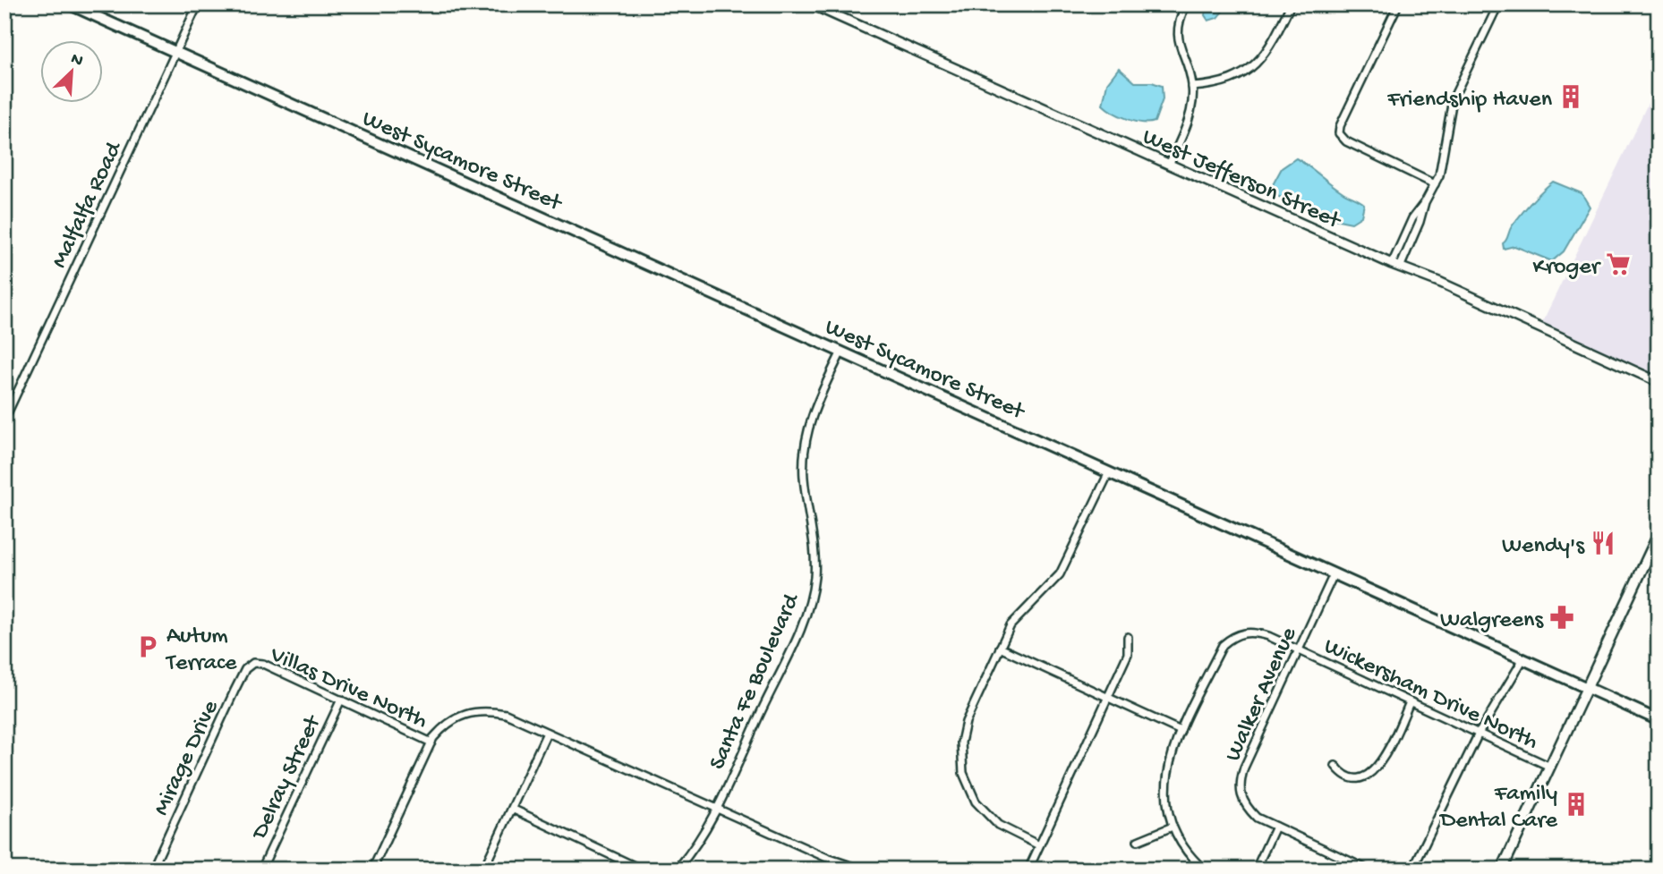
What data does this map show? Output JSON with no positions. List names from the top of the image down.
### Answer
{
  "streets": {
    "main road": ["West Sycamore Street"],
    "street": [
      "West Jefferson Street",
      "Malfalfa Road",
      "Santa Fe Boulevard",
      "Villas Drive North",
      "Wickersham Drive North",
      "Walker Avenue",
      "Mirage Drive",
      "Delray Street"
    ]
  },
  "crossings": [
    ["West Sycamore Street", "Malfalfa Road"],
    ["West Sycamore Street", "Santa Fe Boulevard"],
    ["West Sycamore Street", "Walker Avenue"],
    ["Villas Drive North", "Mirage Drive"],
    ["Villas Drive North", "Delray Street"],
    ["Wickersham Drive North", "Walker Avenue"]
  ],
  "places": {
    "building": ["Friendship Haven", "Family Dental Care"],
    "supermarket": ["Kroger"],
    "restaurant": ["Wendy's"],
    "pharmacy": ["Walgreens"],
    "parking": ["Autum Terrace"]
  },
  "north": "top right"
}
